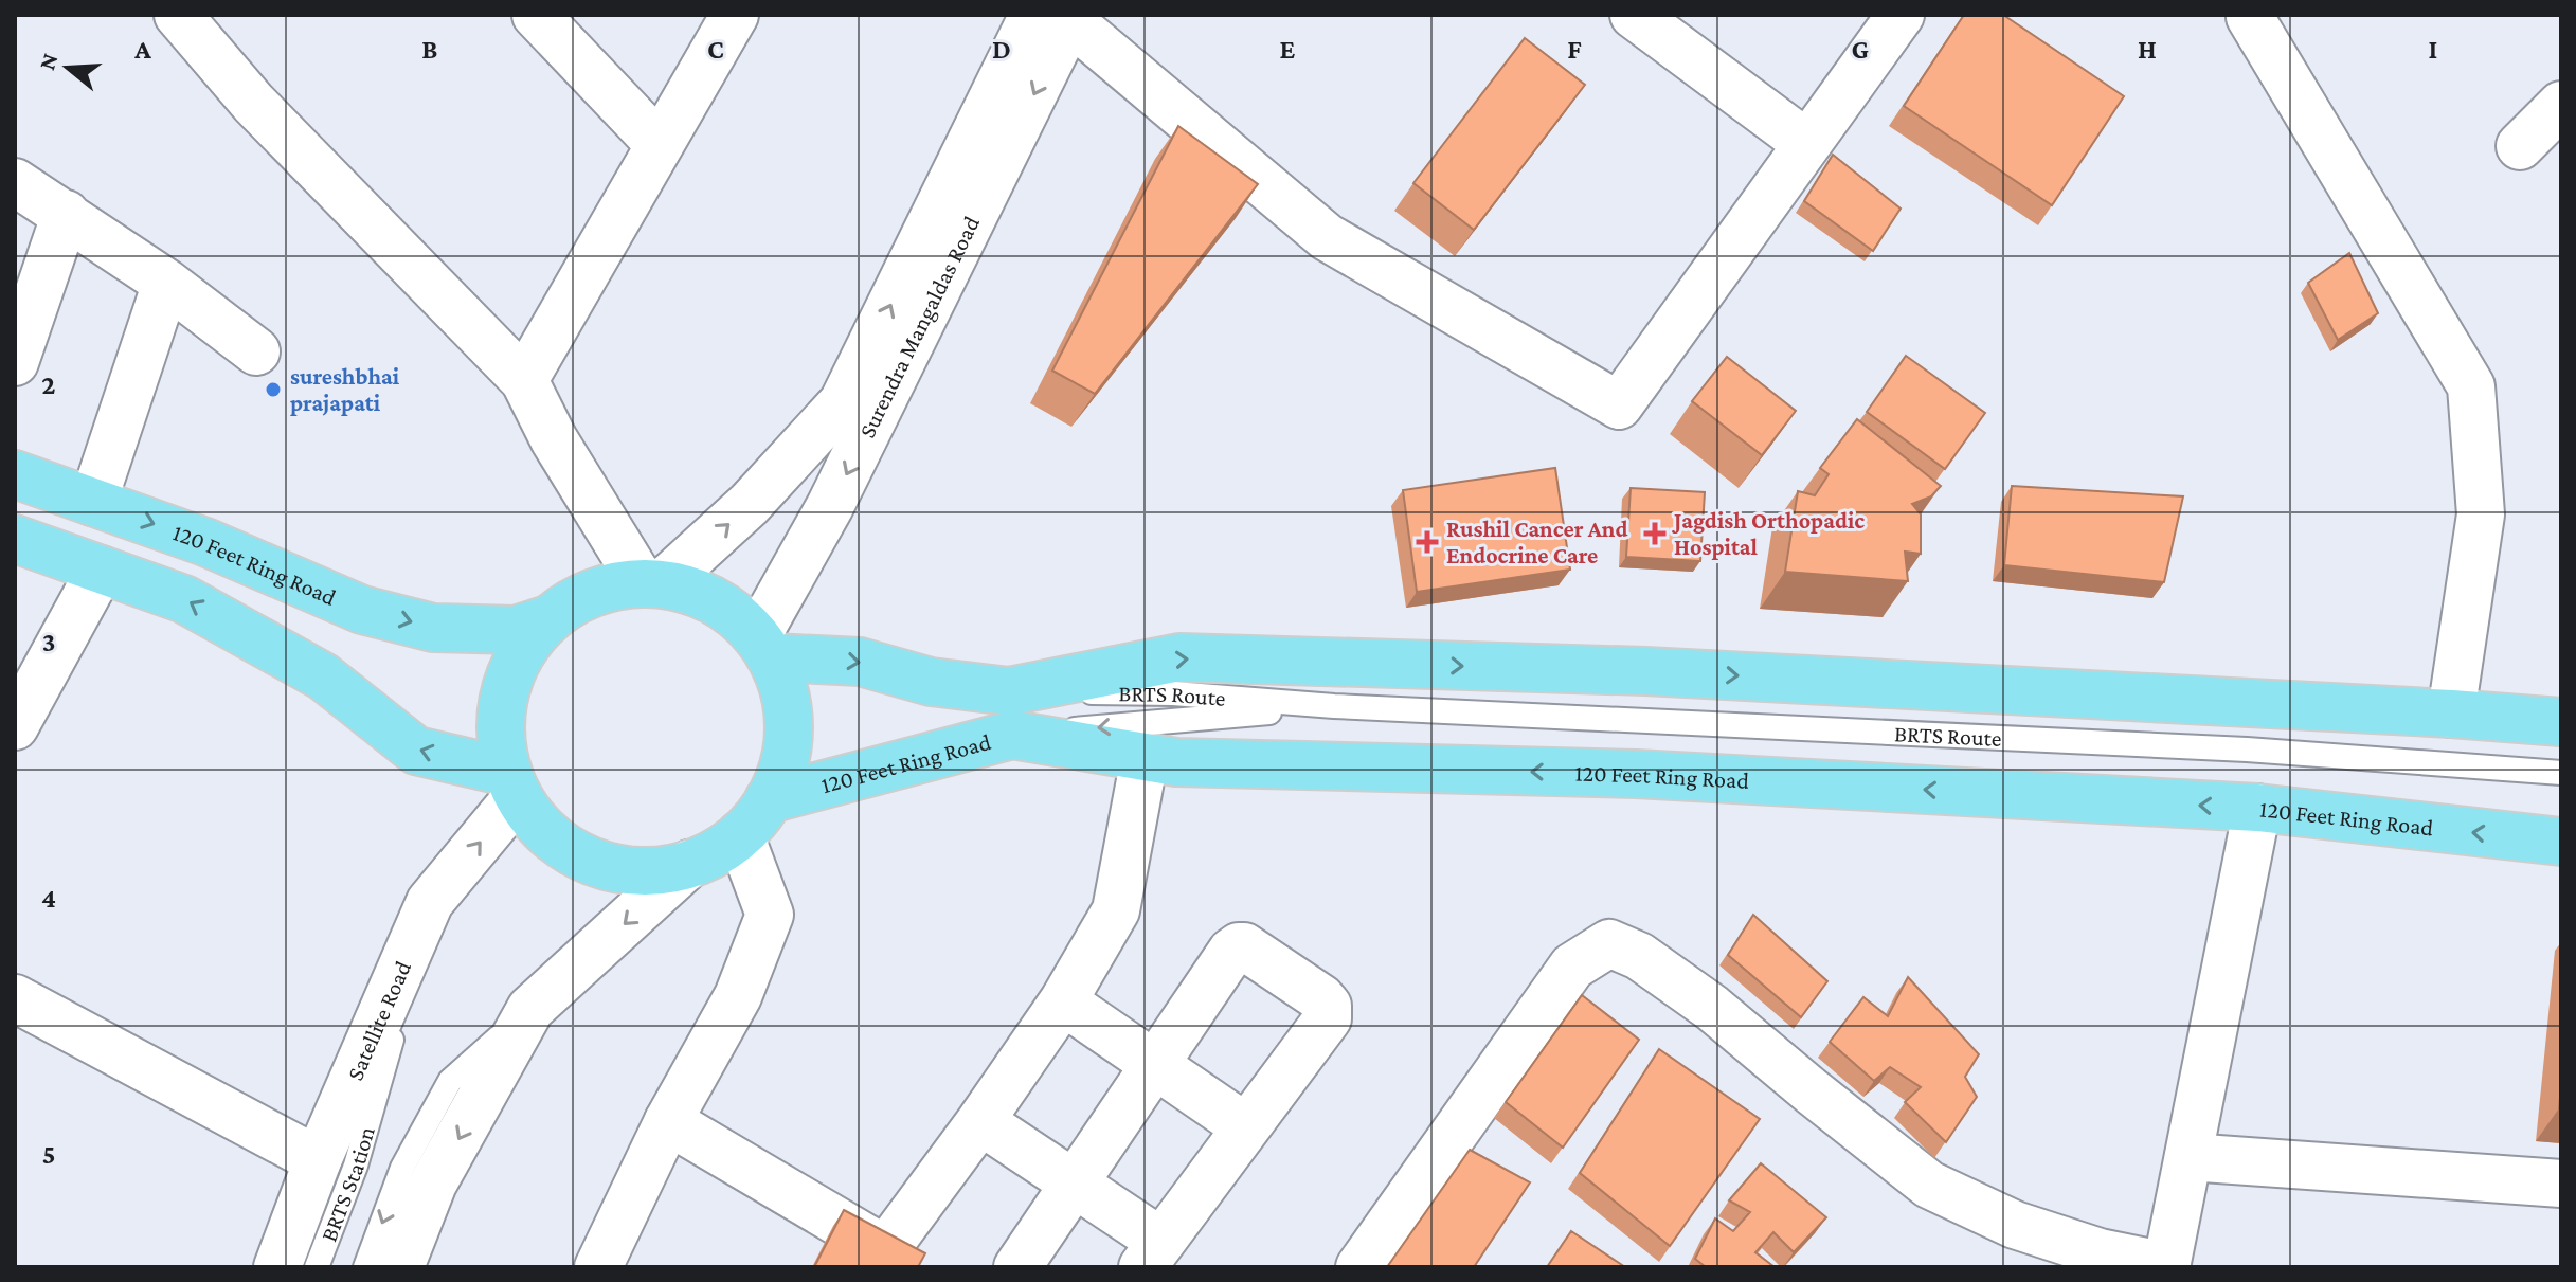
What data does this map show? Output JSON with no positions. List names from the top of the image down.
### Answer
{
  "streets": {
    "main road": ["120 Feet Ring Road"],
    "street": ["Surendra Mangaldas Road", "Satellite Road"],
    "lane": ["BRTS Route", "BRTS Station"]
  },
  "crossings": [
    ["Surendra Mangaldas Road", "120 Feet Ring Road"],
    ["Surendra Mangaldas Road", "Satellite Road"],
    ["120 Feet Ring Road", "BRTS Route"],
    ["120 Feet Ring Road", "Satellite Road"],
    ["Satellite Road", "BRTS Station"]
  ],
  "places": {
    "other": ["sureshbhai prajapati"],
    "health": ["Jagdish Orthopadic Hospital", "Rushil Cancer And Endocrine Care"]
  },
  "north": "left",
  "grid": {
    "columns": [
      "A",
      "B",
      "C",
      "D",
      "E",
      "F",
      "G",
      "H",
      "I"
    ],
    "rows": [
      "2",
      "3",
      "4",
      "5"
    ]
  }
}
